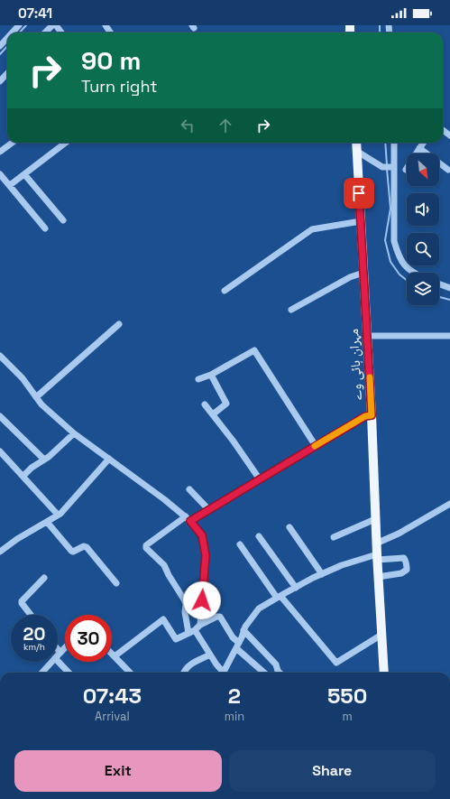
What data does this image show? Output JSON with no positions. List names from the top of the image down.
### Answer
{
  "streets": {
    "main road": ["مہران ہائی وے"]
  },
  "north": "bottom right",
  "page": {
    "status": "07:41",
    "turn": ["90 m", "Turn right"],
    "speed": "20 km/h",
    "limit": "30",
    "eta": [
      "07:43",
      "Arrival",
      "2",
      "min",
      "550",
      "m"
    ],
    "buttons": ["Exit", "Share"]
  }
}
